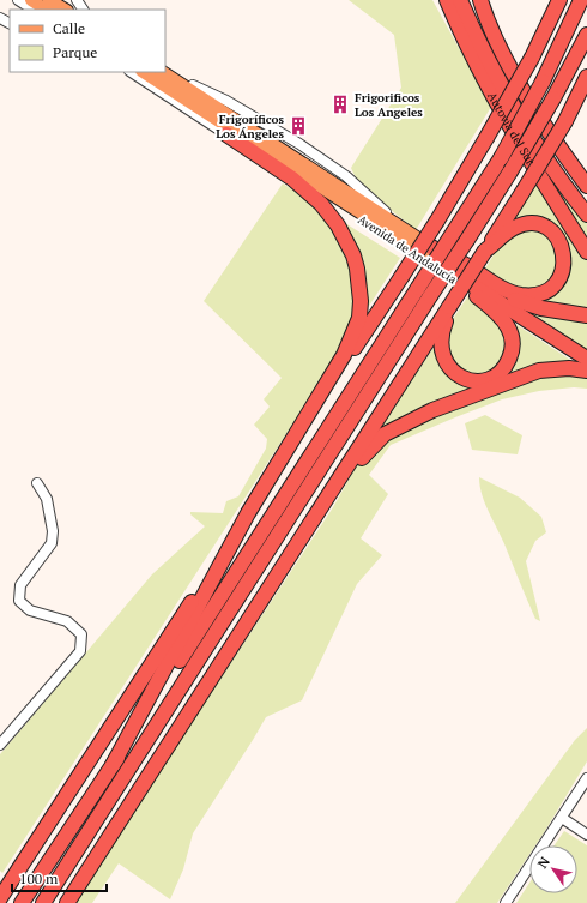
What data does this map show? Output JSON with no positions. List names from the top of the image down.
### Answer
{
  "streets": {
    "highway": ["Autovía del Sur"],
    "main road": ["Avenida de Andalucía"]
  },
  "places": {
    "building": ["Frigorificos Los Angeles", "Frigoríficos Los Ángeles"]
  },
  "legend": ["Calle", "Parque"],
  "scale_bar": "100 m",
  "north": "top left"
}
